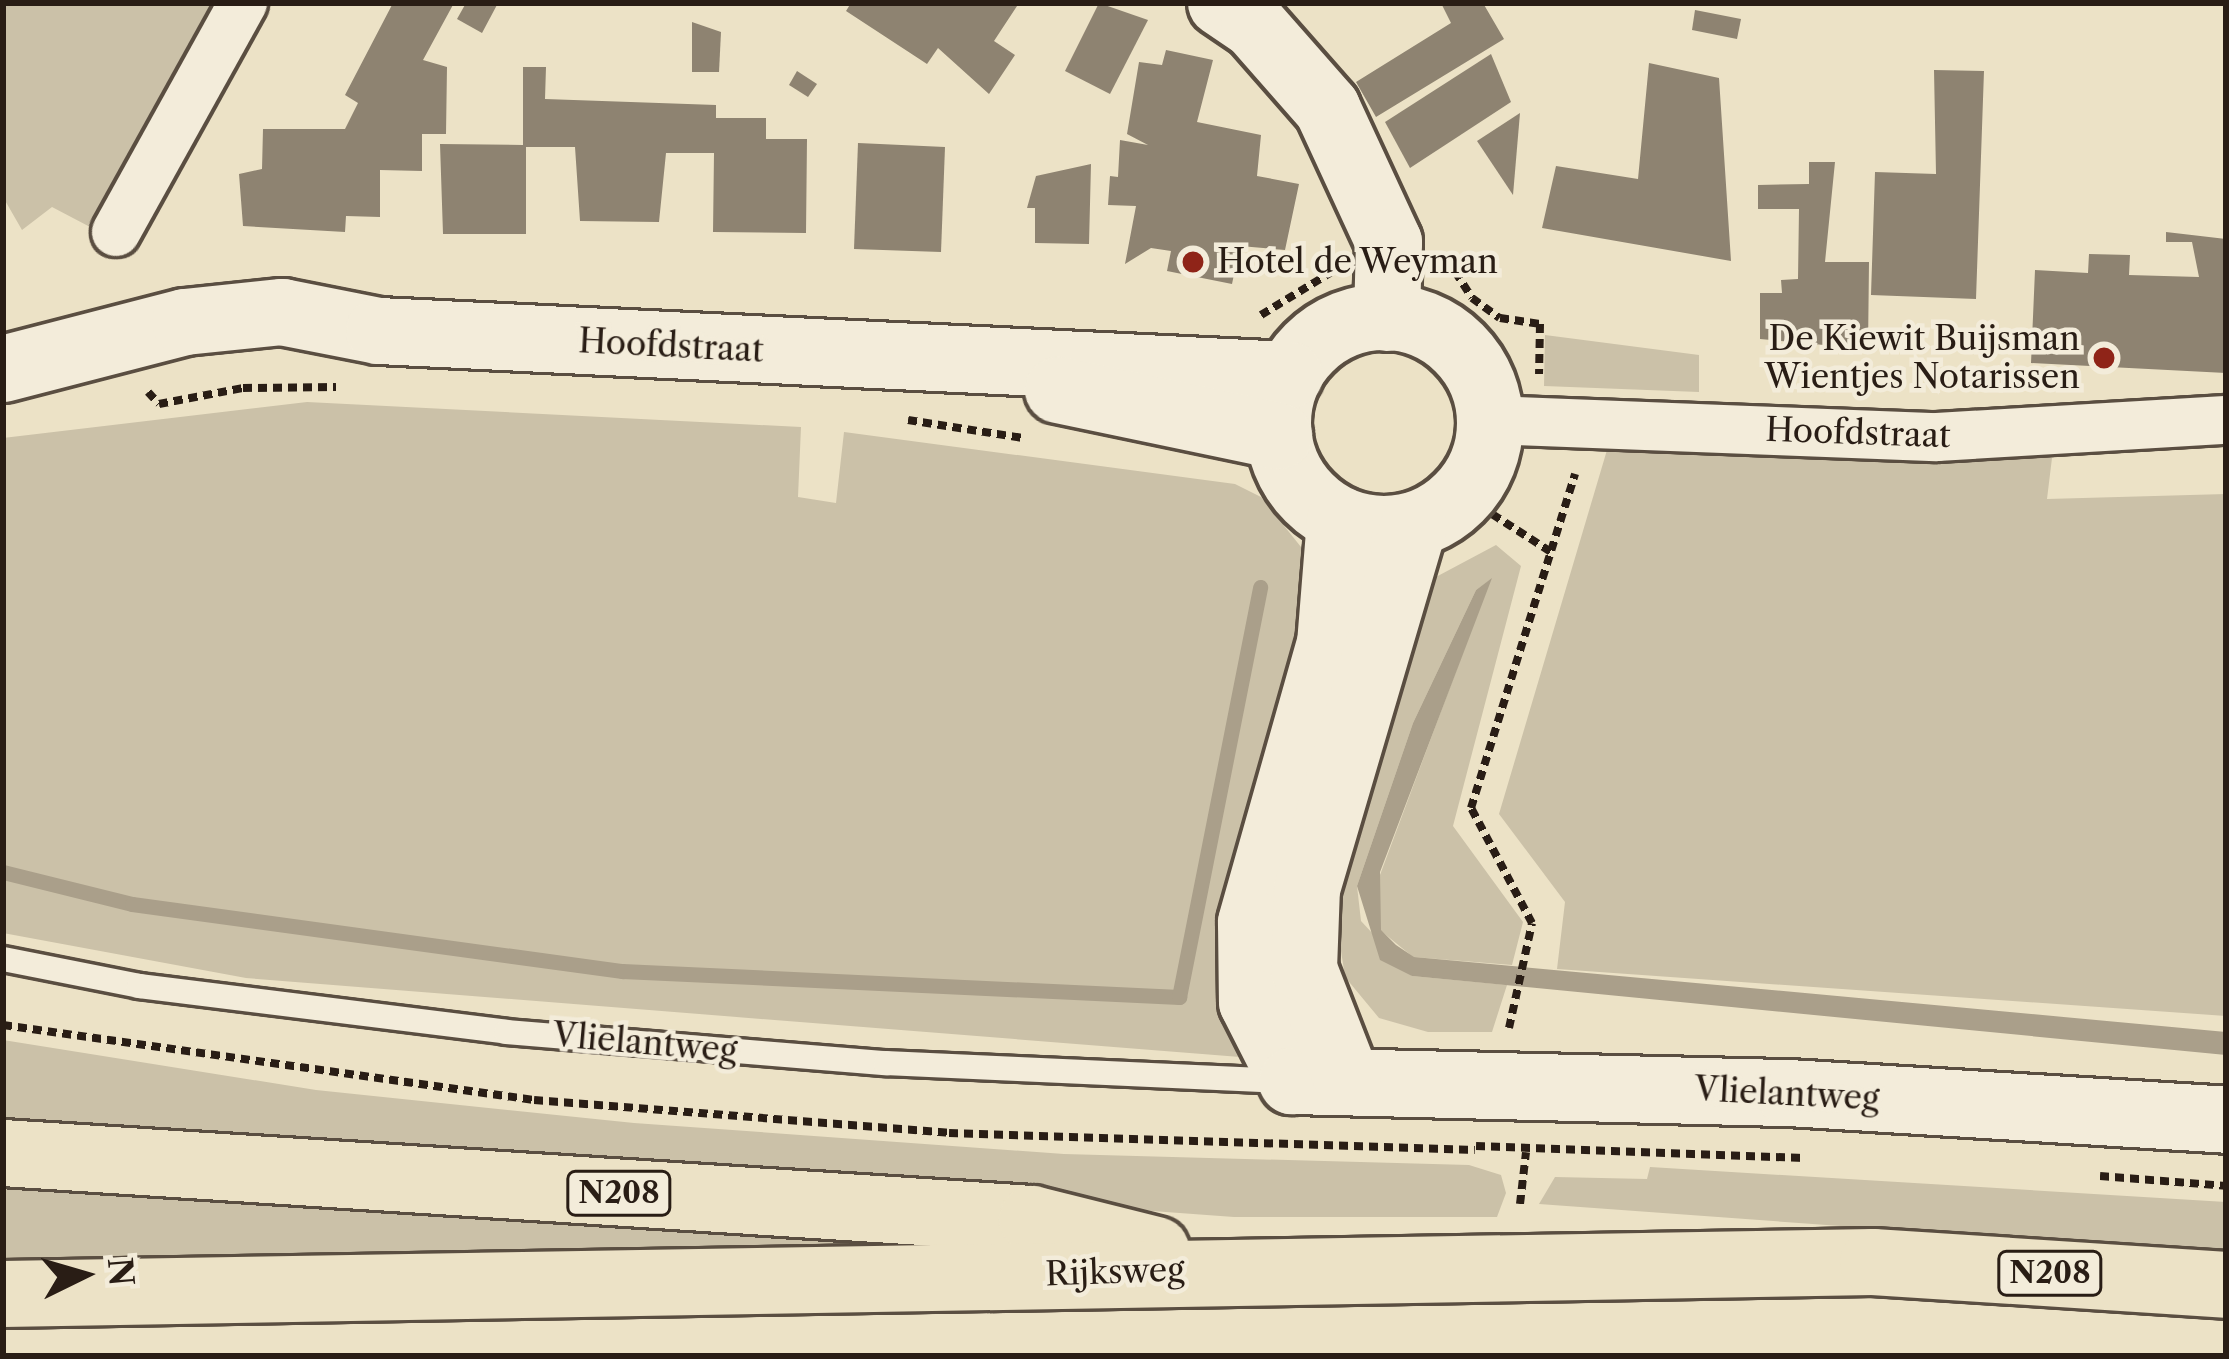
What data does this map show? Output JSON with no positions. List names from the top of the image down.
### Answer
{
  "streets": {
    "main road": [
      "Hoofdstraat",
      "Vlielantweg",
      "N208",
      "Rijksweg"
    ]
  },
  "crossings": [
    ["N208", "Rijksweg"]
  ],
  "places": ["Hotel de Weyman", "De Kiewit Buijsman Wientjes Notarissen"],
  "north": "right"
}
